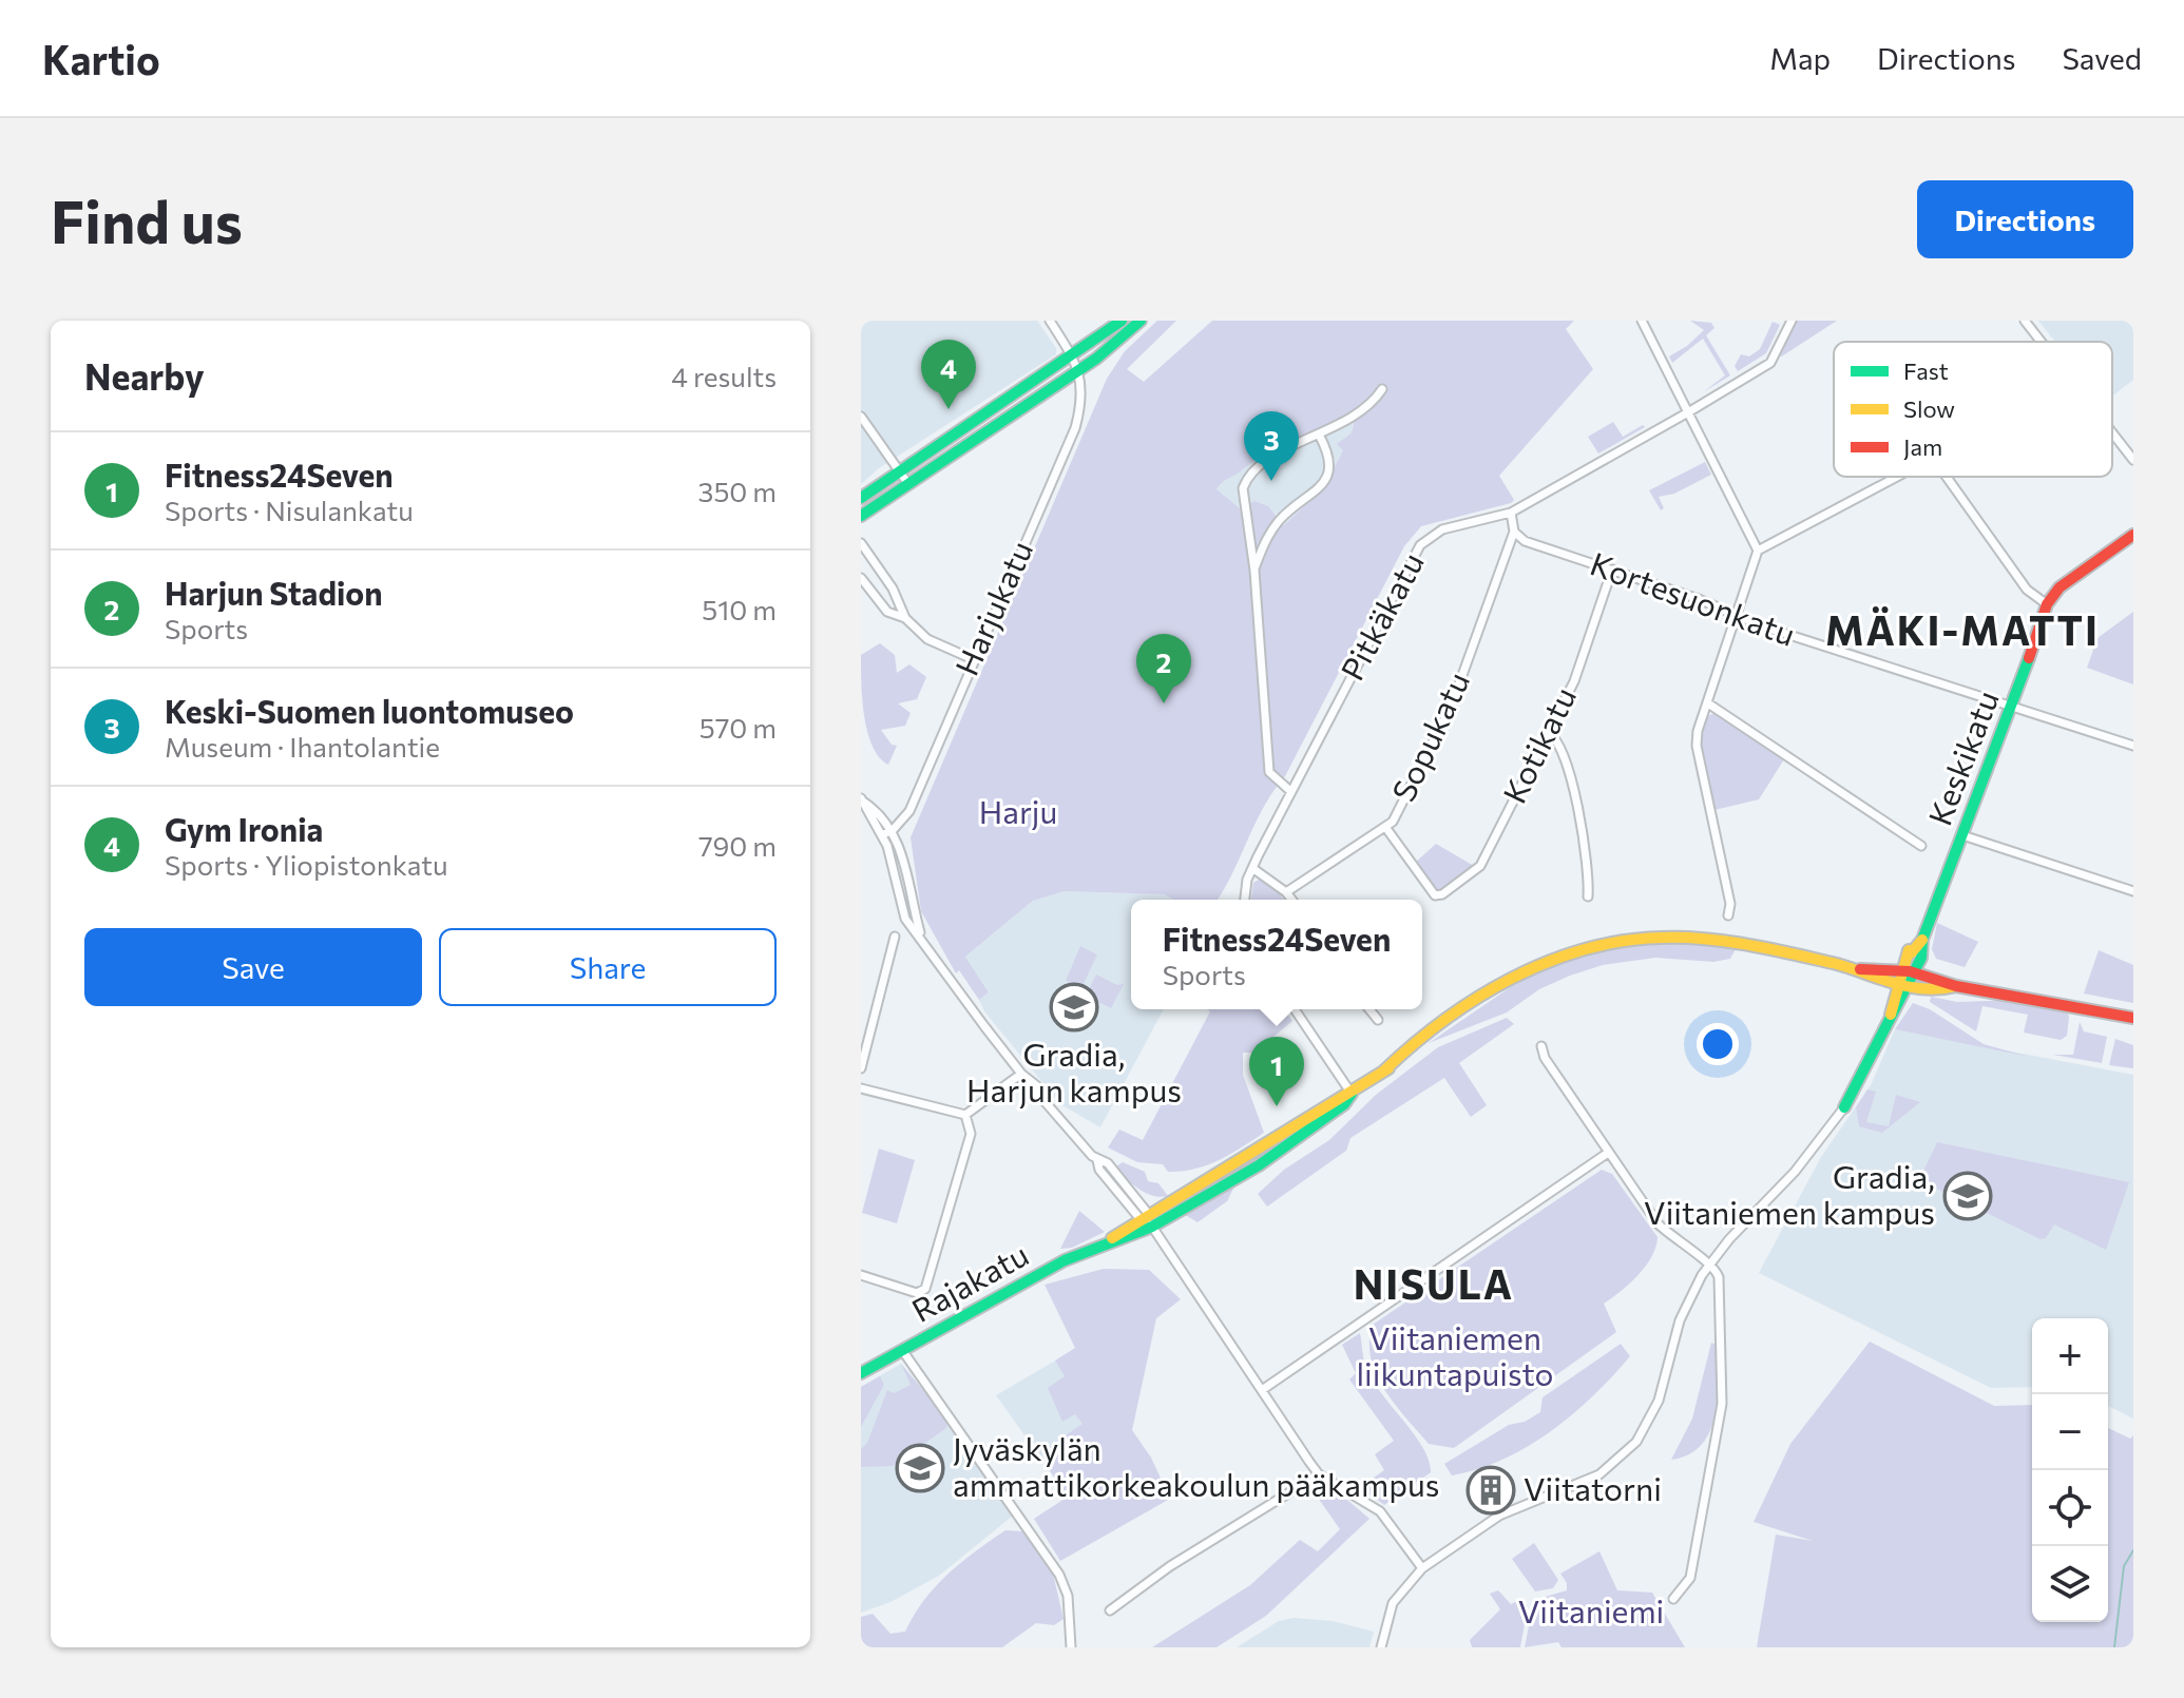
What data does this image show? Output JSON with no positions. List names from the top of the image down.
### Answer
{
  "streets": {
    "main road": ["Keskikatu", "Rajakatu"],
    "street": [
      "Kortesuonkatu",
      "Harjukatu",
      "Pitkäkatu",
      "Sopukatu",
      "Kotikatu"
    ]
  },
  "crossings": [
    ["Kortesuonkatu", "Sopukatu"],
    ["Kortesuonkatu", "Kotikatu"],
    ["Kortesuonkatu", "Keskikatu"],
    ["Sopukatu", "Kotikatu"]
  ],
  "districts": ["MÄKI-MATTI", "NISULA"],
  "parks": ["Harju", "Viitaniemen liikuntapuisto", "Viitaniemi"],
  "places": {
    "school or university": ["Gradia, Harjun kampus", "Gradia, Viitaniemen kampus", "Jyväskylän ammattikorkeakoulun pääkampus"],
    "building": ["Viitatorni"]
  },
  "legend": ["Fast", "Slow", "Jam"],
  "page": {
    "header": "Kartio",
    "nav": ["Map", "Directions", "Saved"],
    "buttons": [
      "Directions",
      ["Save", "Share"]
    ],
    "title": "Find us",
    "heading": ["Nearby", "4 results"],
    "pins": [
      "4",
      "3",
      "2",
      "1"
    ],
    "list": [
      {
        "mark": "1",
        "name": "Fitness24Seven",
        "note": "Sports · Nisulankatu",
        "value": "350 m"
      },
      {
        "mark": "2",
        "name": "Harjun Stadion",
        "note": "Sports",
        "value": "510 m"
      },
      {
        "mark": "3",
        "name": "Keski-Suomen luontomuseo",
        "note": "Museum · Ihantolantie",
        "value": "570 m"
      },
      {
        "mark": "4",
        "name": "Gym Ironia",
        "note": "Sports · Yliopistonkatu",
        "value": "790 m"
      }
    ],
    "popup": ["Fitness24Seven", "Sports"],
    "map_buttons": ["+", "−"]
  }
}
